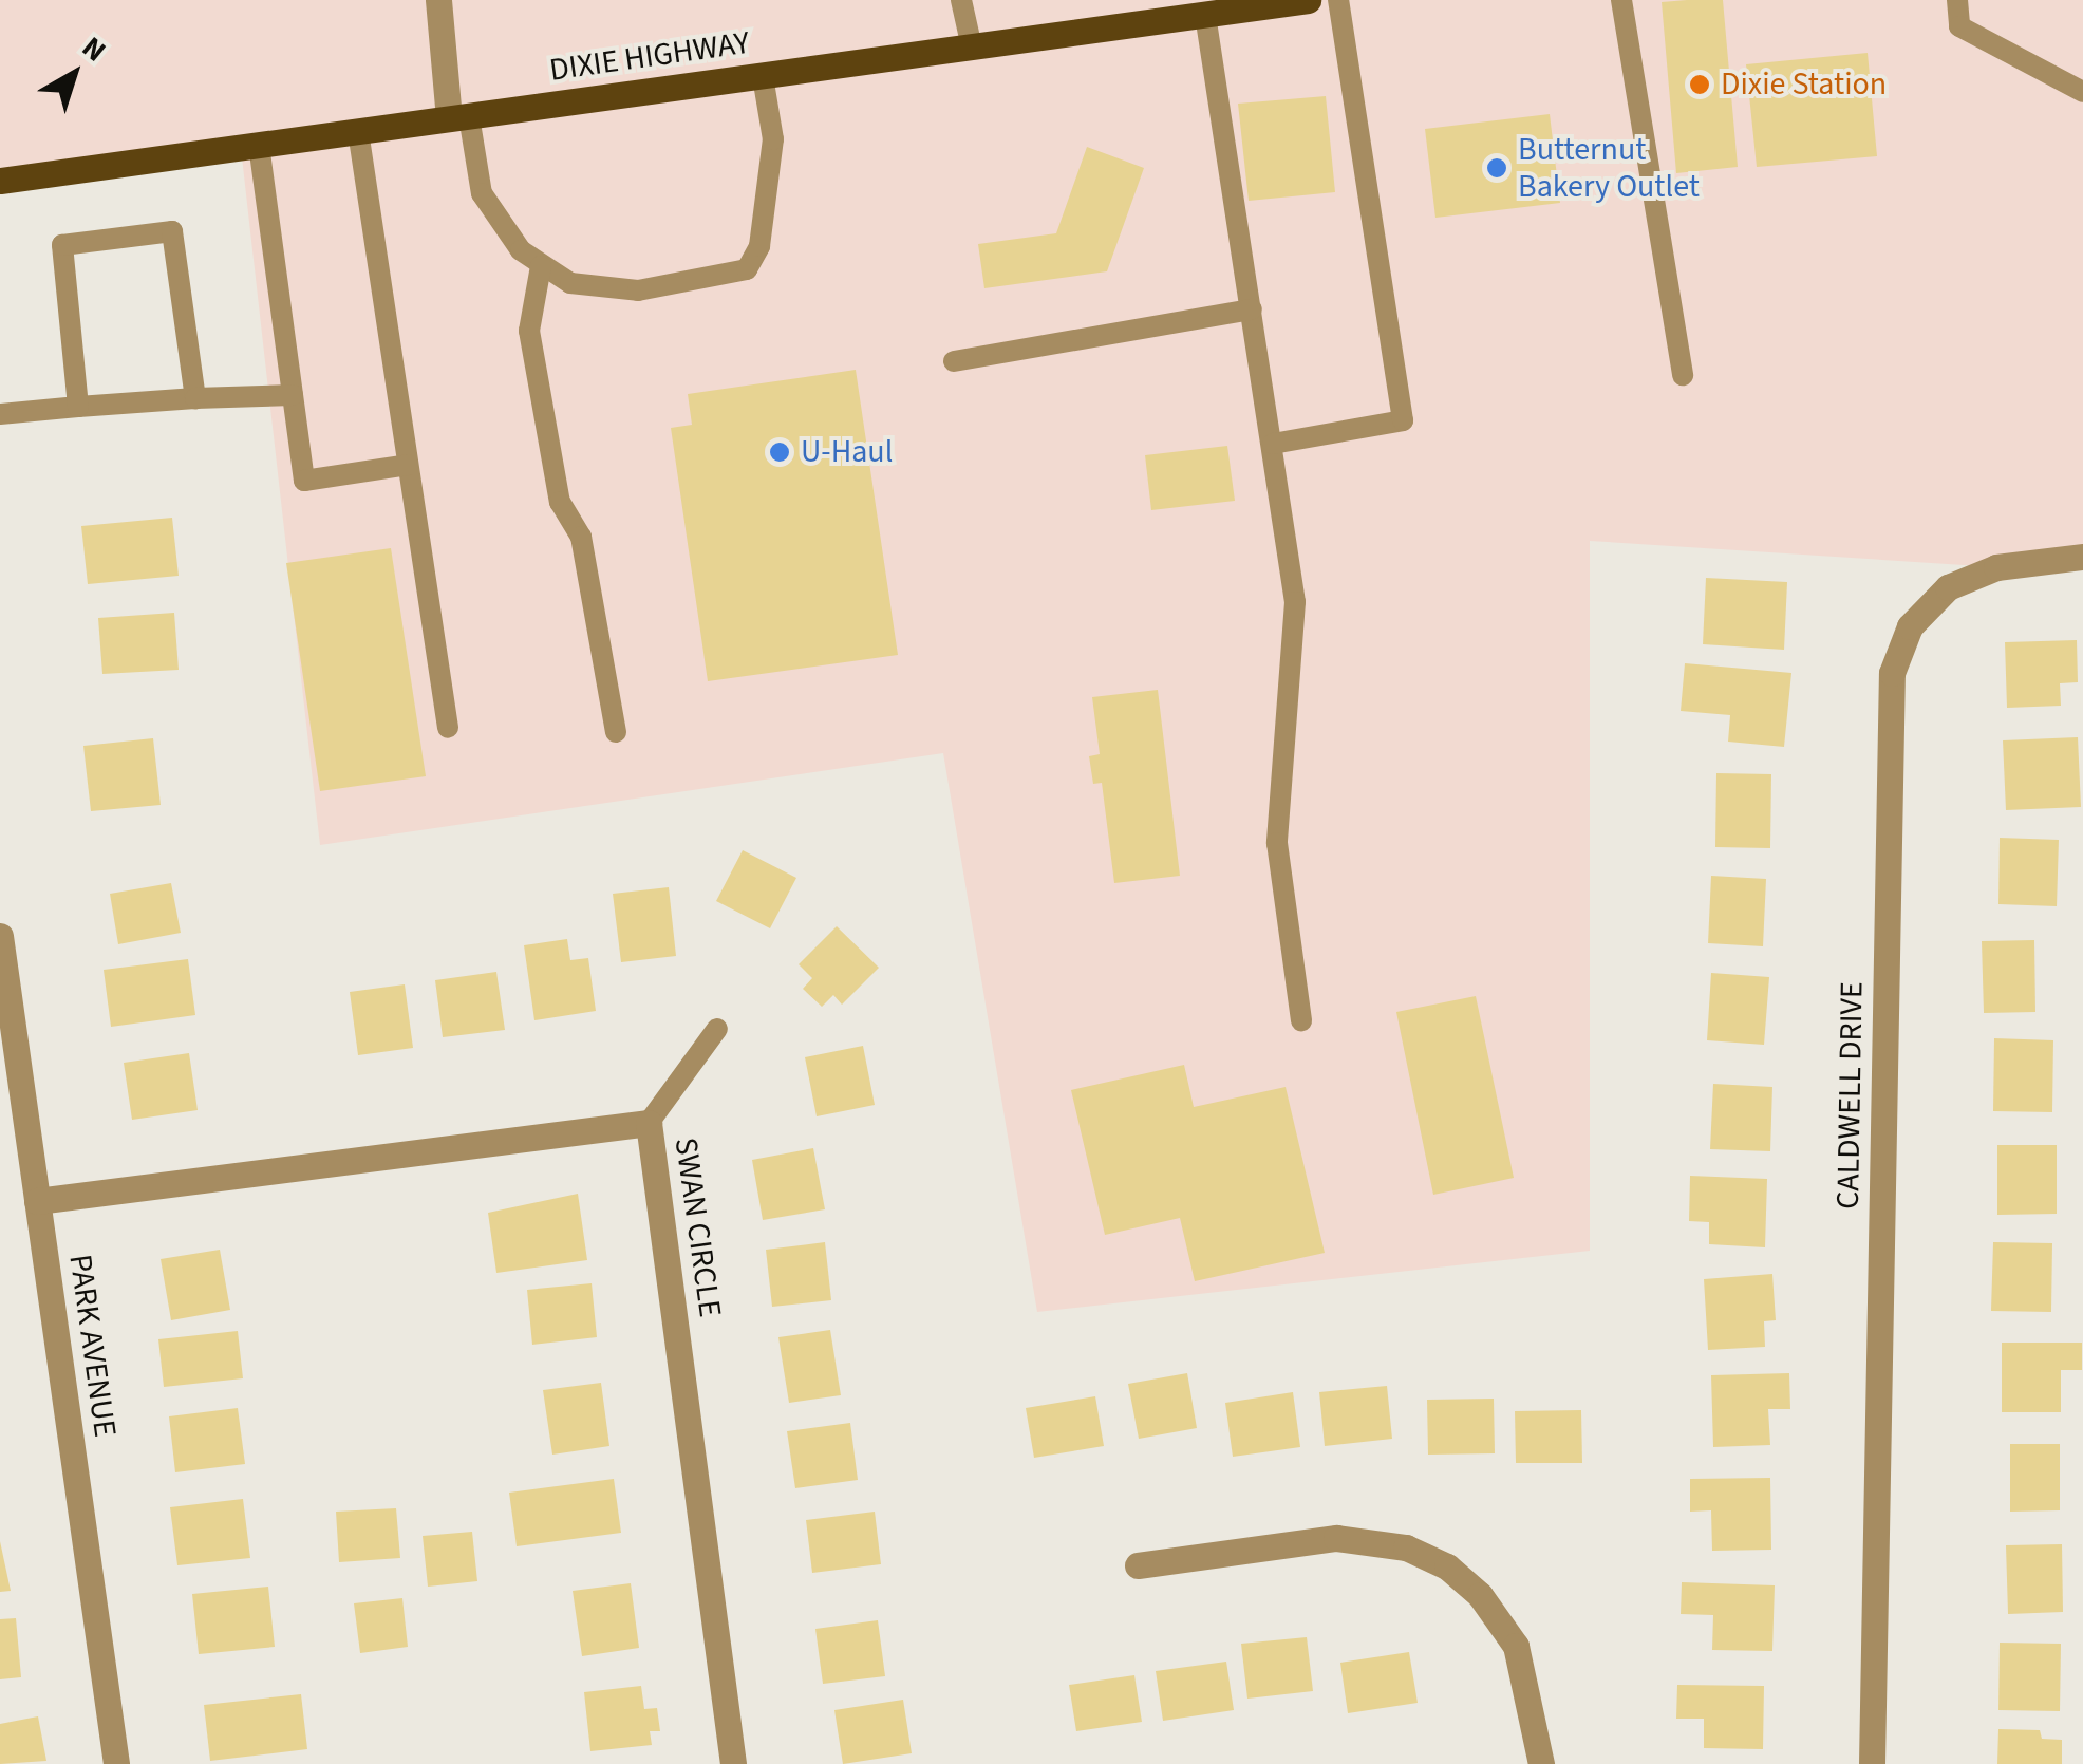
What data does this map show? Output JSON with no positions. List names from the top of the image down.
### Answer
{
  "streets": {
    "main road": ["DIXIE HIGHWAY"],
    "street": ["CALDWELL DRIVE", "SWAN CIRCLE", "PARK AVENUE"]
  },
  "crossings": [
    ["SWAN CIRCLE", "PARK AVENUE"]
  ],
  "places": ["Dixie Station", "Butternut Bakery Outlet", "U-Haul"],
  "north": "top right"
}
